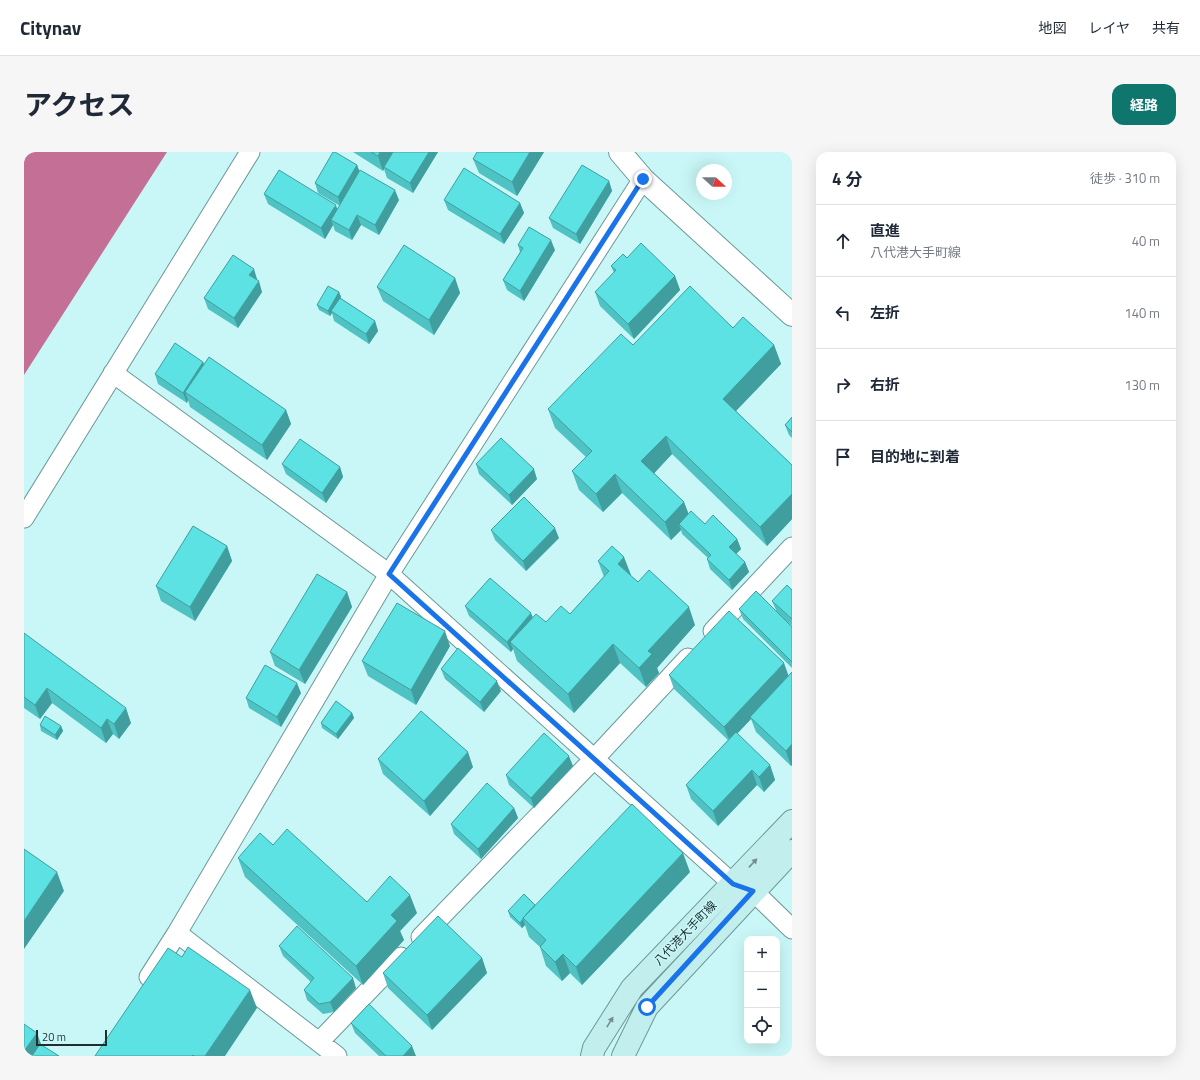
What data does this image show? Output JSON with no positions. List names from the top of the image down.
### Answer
{
  "streets": {
    "main road": ["八代港大手町線"]
  },
  "scale_bar": "20 m",
  "north": "right",
  "page": {
    "header": "Citynav",
    "nav": ["地図", "レイヤ", "共有"],
    "title": "アクセス",
    "buttons": "経路",
    "heading": ["4 分", "徒歩 · 310 m"],
    "list": [
      ["直進", "八代港大手町線", "40 m"],
      ["左折", "140 m"],
      ["右折", "130 m"],
      "目的地に到着"
    ],
    "map_buttons": ["+", "−"],
    "scale": "20 m"
  }
}
